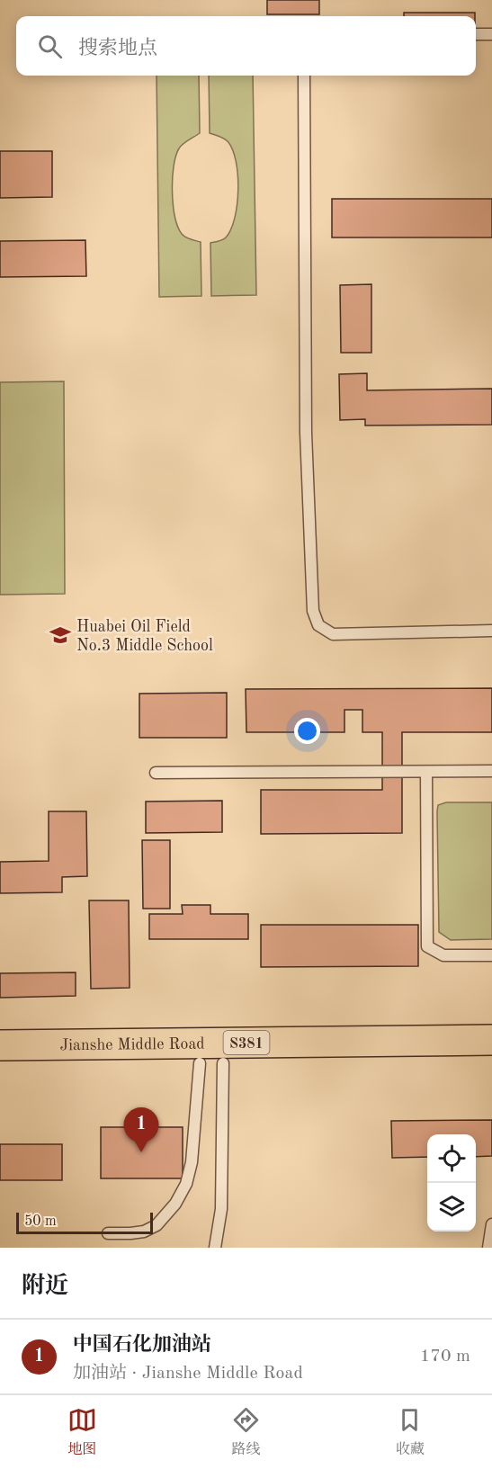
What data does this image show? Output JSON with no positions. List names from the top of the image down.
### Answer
{
  "streets": {
    "main road": ["S381", "Jianshe Middle Road"]
  },
  "places": {
    "school or university": ["Huabei Oil Field No.3 Middle School"]
  },
  "scale_bar": "50 m",
  "page": {
    "search": "搜索地点",
    "pins": "1",
    "scale": "50 m",
    "heading": "附近",
    "list": [
      {
        "mark": "1",
        "name": "中国石化加油站",
        "note": "加油站 · Jianshe Middle Road",
        "value": "170 m"
      }
    ],
    "nav": ["地图", "路线", "收藏"]
  }
}
